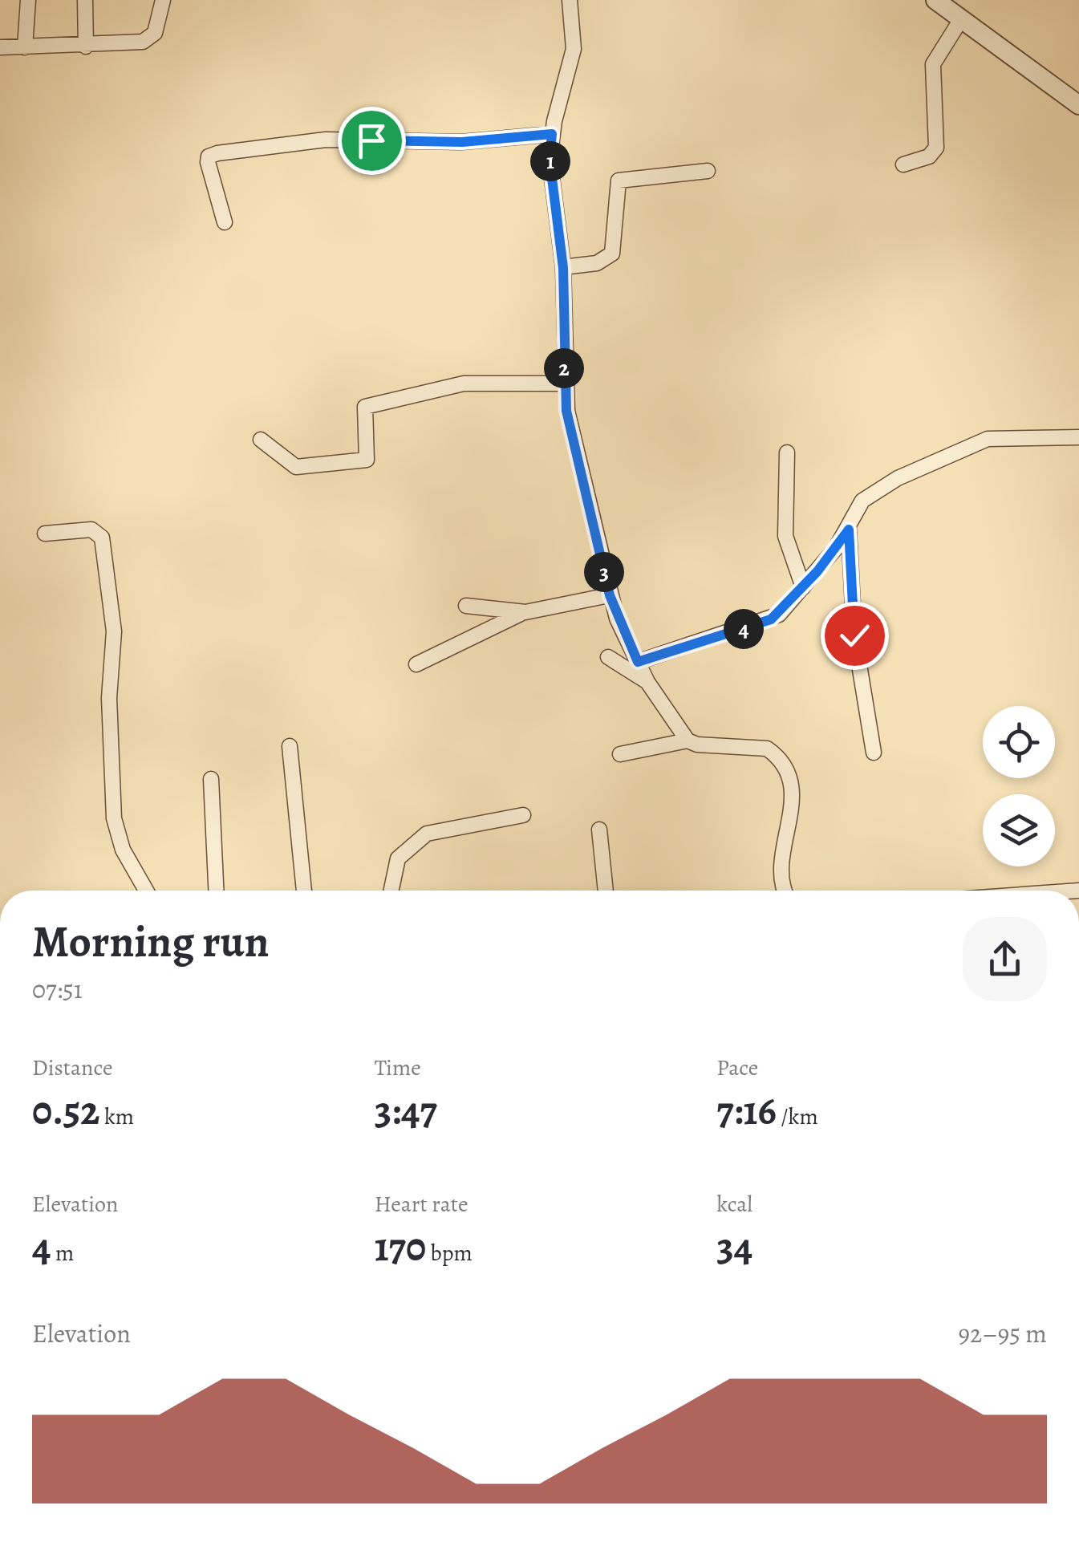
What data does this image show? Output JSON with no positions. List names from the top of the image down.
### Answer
{
  "page": {
    "pins": [
      "1",
      "2",
      "3",
      "4"
    ],
    "heading": ["Morning run", "07:51"],
    "stats": [
      ["Distance", "0.52 km"],
      ["Time", "3:47"],
      ["Pace", "7:16 /km"],
      ["Elevation", "4 m"],
      ["Heart rate", "170 bpm"],
      ["kcal", "34"]
    ],
    "chart": ["Elevation", "92–95 m"]
  }
}
